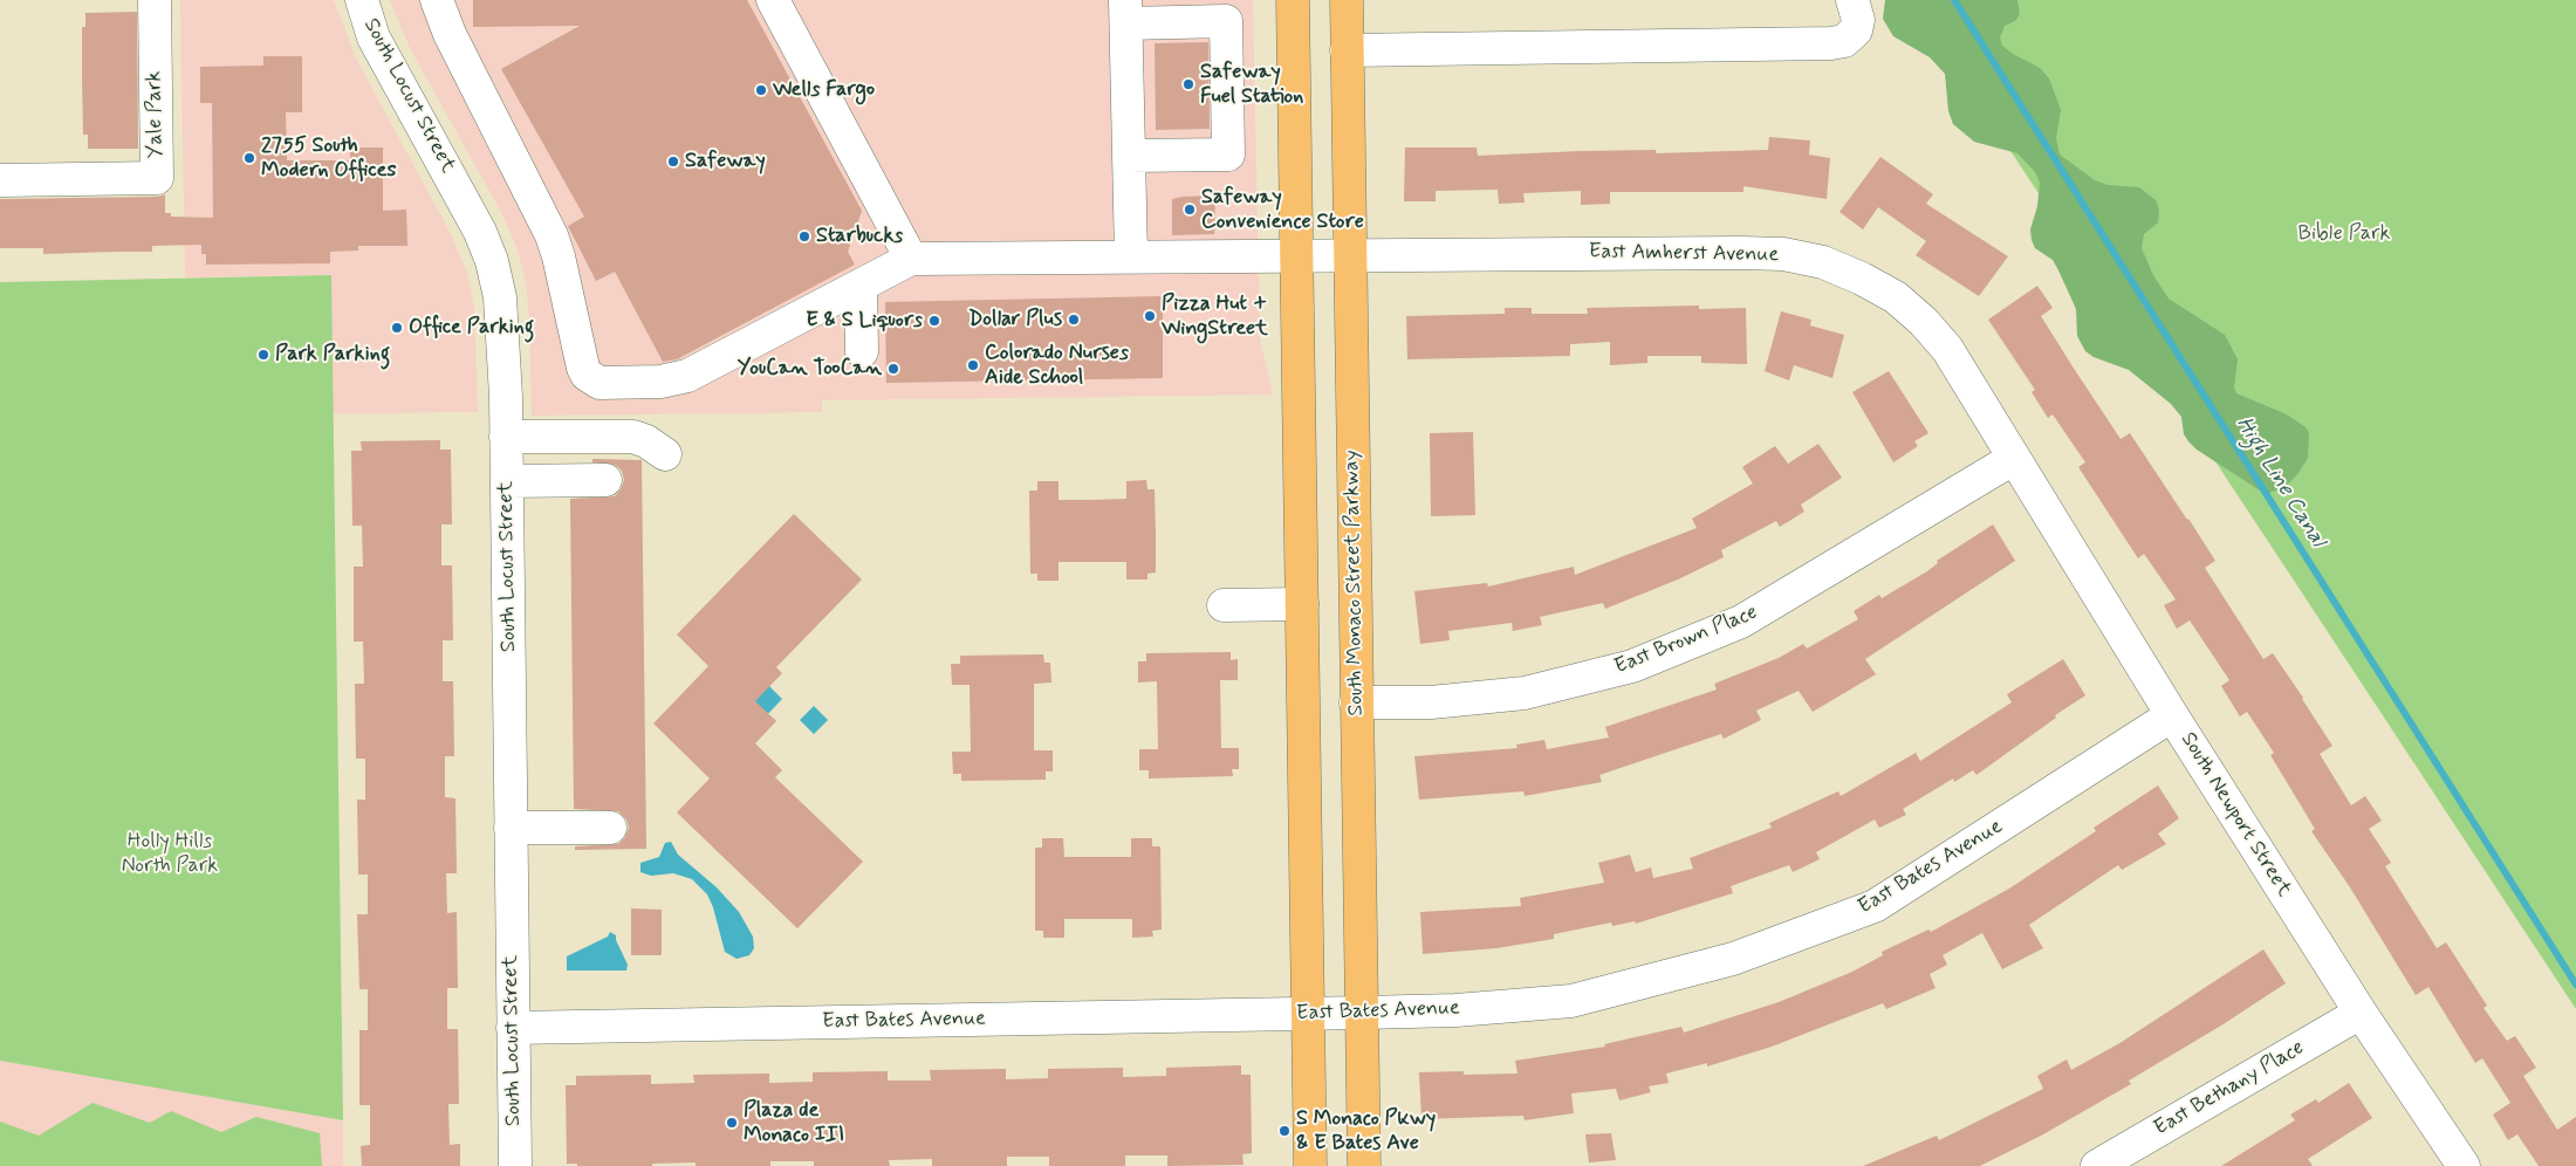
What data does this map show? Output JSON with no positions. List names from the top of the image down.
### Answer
{
  "streets": {
    "main road": ["South Monaco Street Parkway"],
    "street": [
      "South Locust Street",
      "Yale Park",
      "East Amherst Avenue",
      "East Brown Place",
      "South Newport Street",
      "East Bates Avenue",
      "East Bethany Place"
    ]
  },
  "crossings": [
    ["South Locust Street", "East Bates Avenue"],
    ["East Amherst Avenue", "South Monaco Street Parkway"],
    ["East Amherst Avenue", "East Brown Place"],
    ["East Amherst Avenue", "South Newport Street"],
    ["South Monaco Street Parkway", "East Brown Place"],
    ["South Monaco Street Parkway", "East Bates Avenue"],
    ["East Brown Place", "South Newport Street"],
    ["South Newport Street", "East Bates Avenue"],
    ["South Newport Street", "East Bethany Place"]
  ],
  "water": ["High Line Canal"],
  "parks": ["Bible Park", "Holly Hills North Park"],
  "places": [
    "Safeway Fuel Station",
    "Wells Fargo",
    "2755 South Modern Offices",
    "Safeway",
    "Safeway Convenience Store",
    "Starbucks",
    "Pizza Hut + WingStreet",
    "Dollar Plus",
    "E & S Liquors",
    "Office Parking",
    "Park Parking",
    "Colorado Nurses Aide School",
    "YouCan TooCan",
    "Plaza de Monaco III",
    "S Monaco Pkwy & E Bates Ave"
  ]
}
